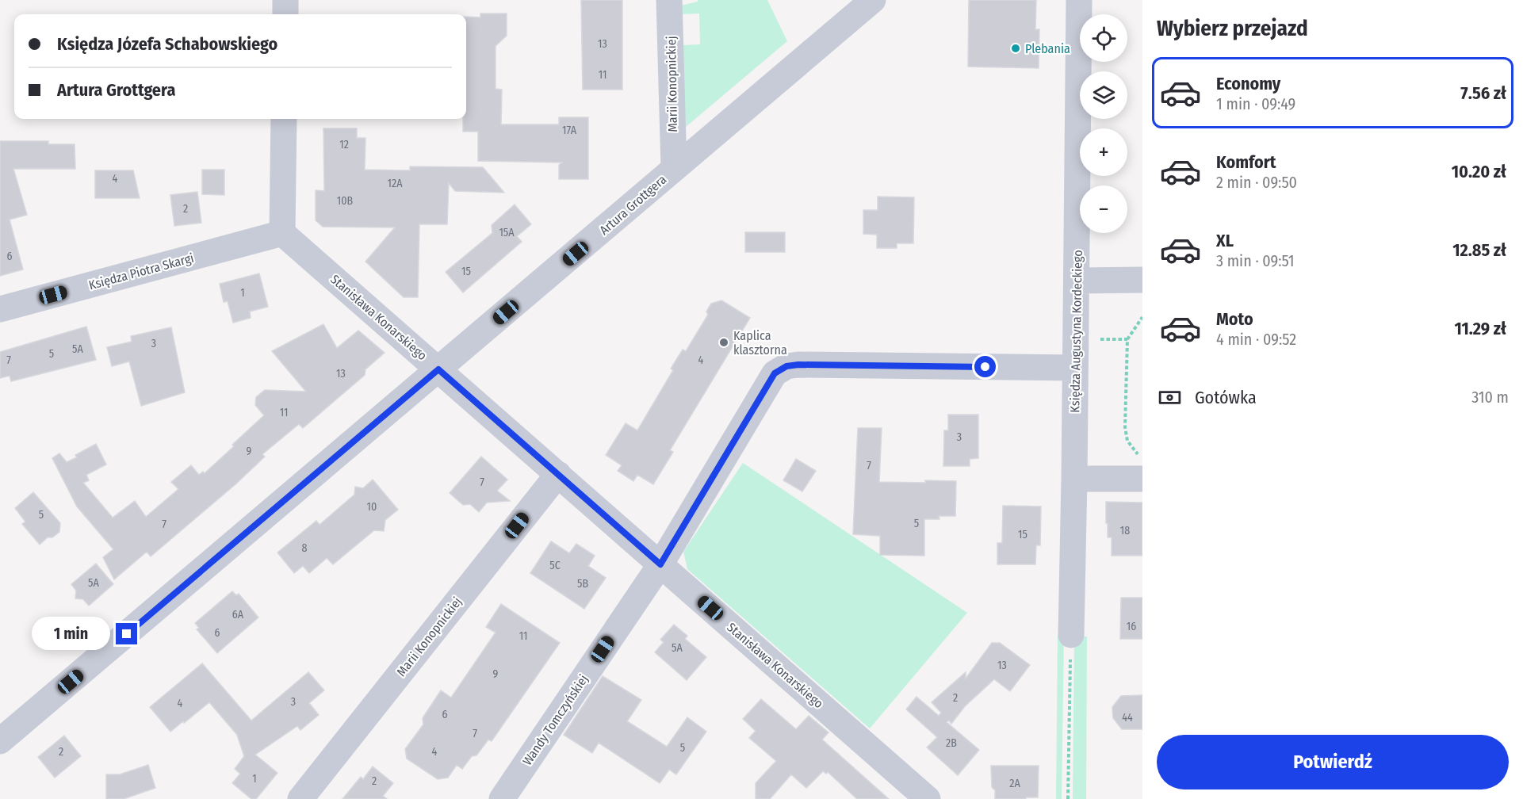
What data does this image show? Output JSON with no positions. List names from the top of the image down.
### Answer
{
  "streets": {
    "street": [
      "Marii Konopnickiej",
      "Artura Grottgera",
      "Księdza Piotra Skargi",
      "Stanisława Konarskiego",
      "Księdza Augustyna Kordeckiego",
      "Wandy Tomczyńskiej"
    ]
  },
  "crossings": [
    ["Marii Konopnickiej", "Artura Grottgera"],
    ["Marii Konopnickiej", "Stanisława Konarskiego"],
    ["Artura Grottgera", "Stanisława Konarskiego"],
    ["Księdza Piotra Skargi", "Stanisława Konarskiego"],
    ["Stanisława Konarskiego", "Wandy Tomczyńskiej"],
    ["Księdza Augustyna Kordeckiego", "Wandy Tomczyńskiej"]
  ],
  "places": ["Plebania", "Kaplica klasztorna"],
  "house_numbers": [
    "13",
    "11",
    "17A",
    "12",
    "4",
    "12A",
    "10B",
    "2",
    "15A",
    "6",
    "15",
    "1",
    "3",
    "5A",
    "5",
    "7",
    "4",
    "13",
    "11",
    "3",
    "9",
    "7",
    "7",
    "10",
    "5",
    "5",
    "7",
    "18",
    "15",
    "8",
    "5C",
    "5A",
    "5B",
    "6A",
    "16",
    "6",
    "11",
    "5A",
    "13",
    "9",
    "2",
    "3",
    "4",
    "6",
    "44",
    "7",
    "2B",
    "5",
    "2",
    "4",
    "1",
    "2",
    "2A"
  ],
  "page": {
    "heading": "Wybierz przejazd",
    "map_buttons": ["+", "−"],
    "banner": ["Księdza Józefa Schabowskiego", "Artura Grottgera"],
    "list": [
      {
        "name": "Economy",
        "note": "1 min · 09:49",
        "value": "7.56 zł"
      },
      {
        "name": "Komfort",
        "note": "2 min · 09:50",
        "value": "10.20 zł"
      },
      {
        "name": "XL",
        "note": "3 min · 09:51",
        "value": "12.85 zł"
      },
      {
        "name": "Moto",
        "note": "4 min · 09:52",
        "value": "11.29 zł"
      }
    ],
    "pay": ["Gotówka", "310 m"],
    "bubble": "1 min",
    "buttons": "Potwierdź"
  }
}
